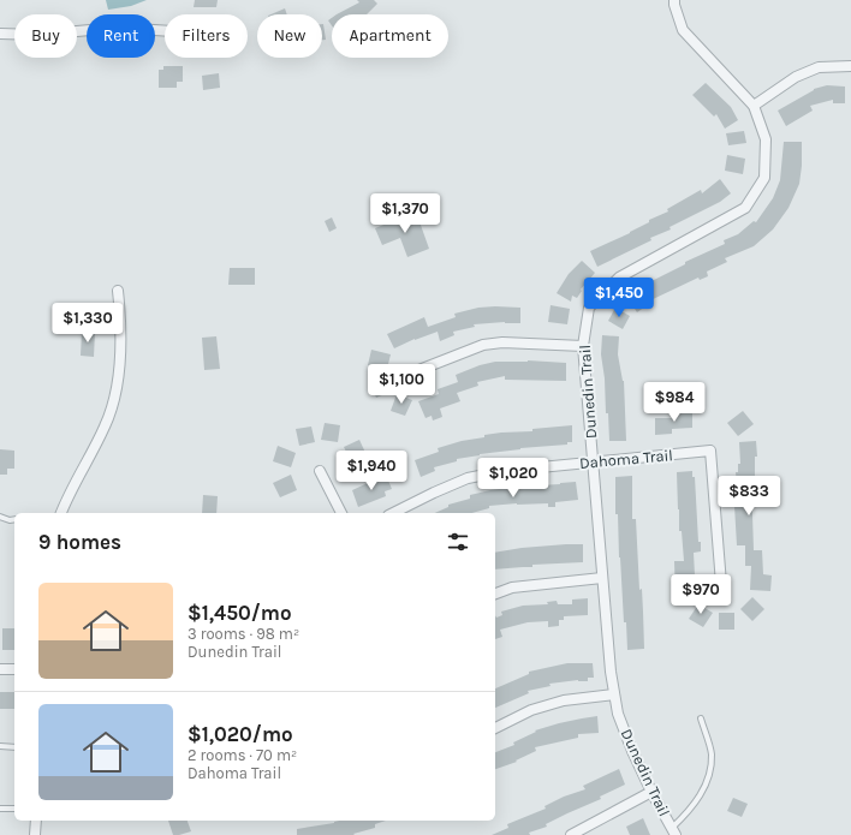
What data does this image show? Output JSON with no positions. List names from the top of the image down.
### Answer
{
  "streets": {
    "street": ["Dunedin Trail", "Dahoma Trail"]
  },
  "crossings": [
    ["Dunedin Trail", "Dahoma Trail"]
  ],
  "page": {
    "chip": [
      "Buy",
      "Rent",
      "Filters",
      "New",
      "Apartment"
    ],
    "price": [
      "$1,370",
      "$1,450",
      "$1,330",
      "$1,100",
      "$984",
      "$1,940",
      "$1,020",
      "$833",
      "$970"
    ],
    "heading": "9 homes",
    "list": [
      {
        "name": "$1,450/mo",
        "note": "3 rooms · 98 m² · Dunedin Trail"
      },
      {
        "name": "$1,020/mo",
        "note": "2 rooms · 70 m² · Dahoma Trail"
      }
    ]
  }
}
